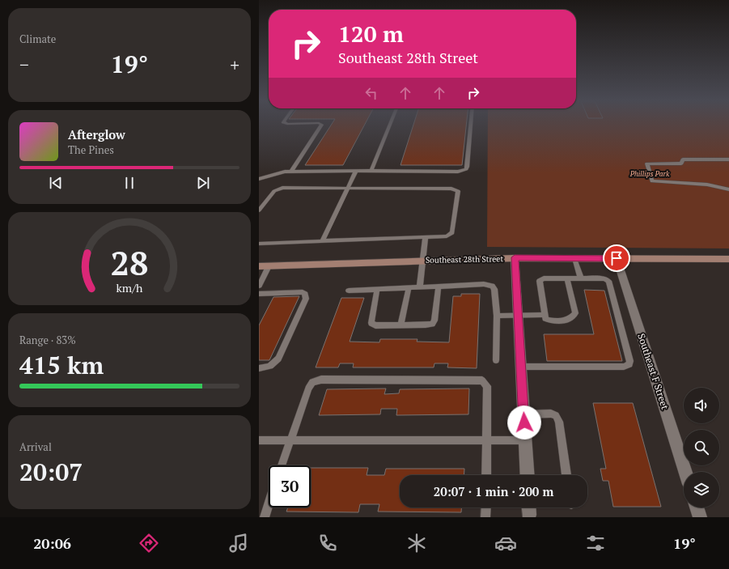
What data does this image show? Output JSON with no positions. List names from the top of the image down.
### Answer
{
  "streets": {
    "main road": ["Southeast 28th Street"],
    "street": ["Southeast F Street"]
  },
  "crossings": [
    ["Southeast 28th Street", "Southeast F Street"]
  ],
  "parks": ["Phillips Park"],
  "page": {
    "tile": [
      "Climate",
      ["Range · 83%", "415 km"],
      ["Arrival", "20:07"]
    ],
    "turn": ["120 m", "Southeast 28th Street"],
    "heat": ["−", "19°", "+"],
    "song": ["Afterglow", "The Pines"],
    "limit": "30",
    "trip": "20:07 · 1 min · 200 m",
    "tabs": ["20:06", "19°"],
    "gauge": ["28", "km/h"]
  }
}
